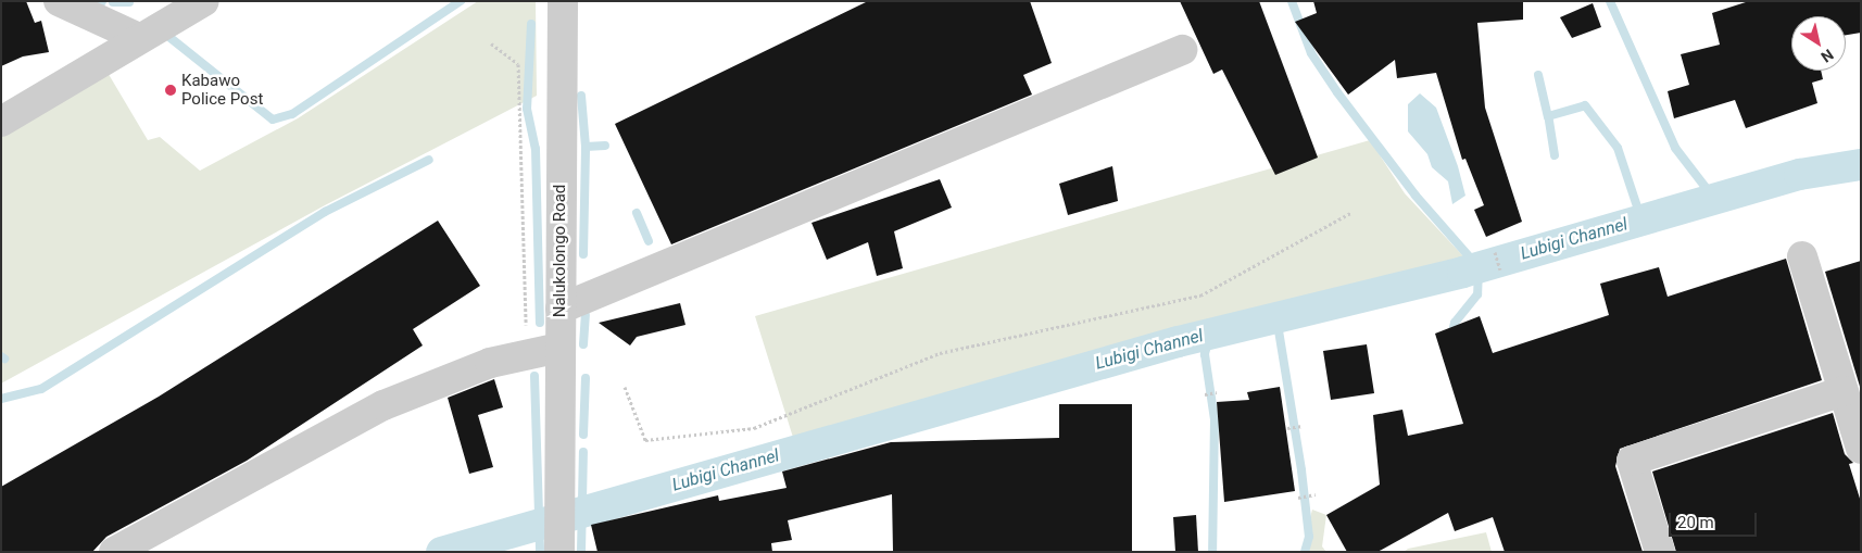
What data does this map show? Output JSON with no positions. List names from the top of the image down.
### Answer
{
  "streets": {
    "street": ["Nalukolongo Road"]
  },
  "water": ["Lubigi Channel"],
  "places": ["Kabawo Police Post"],
  "scale_bar": "20 m",
  "north": "bottom right"
}
